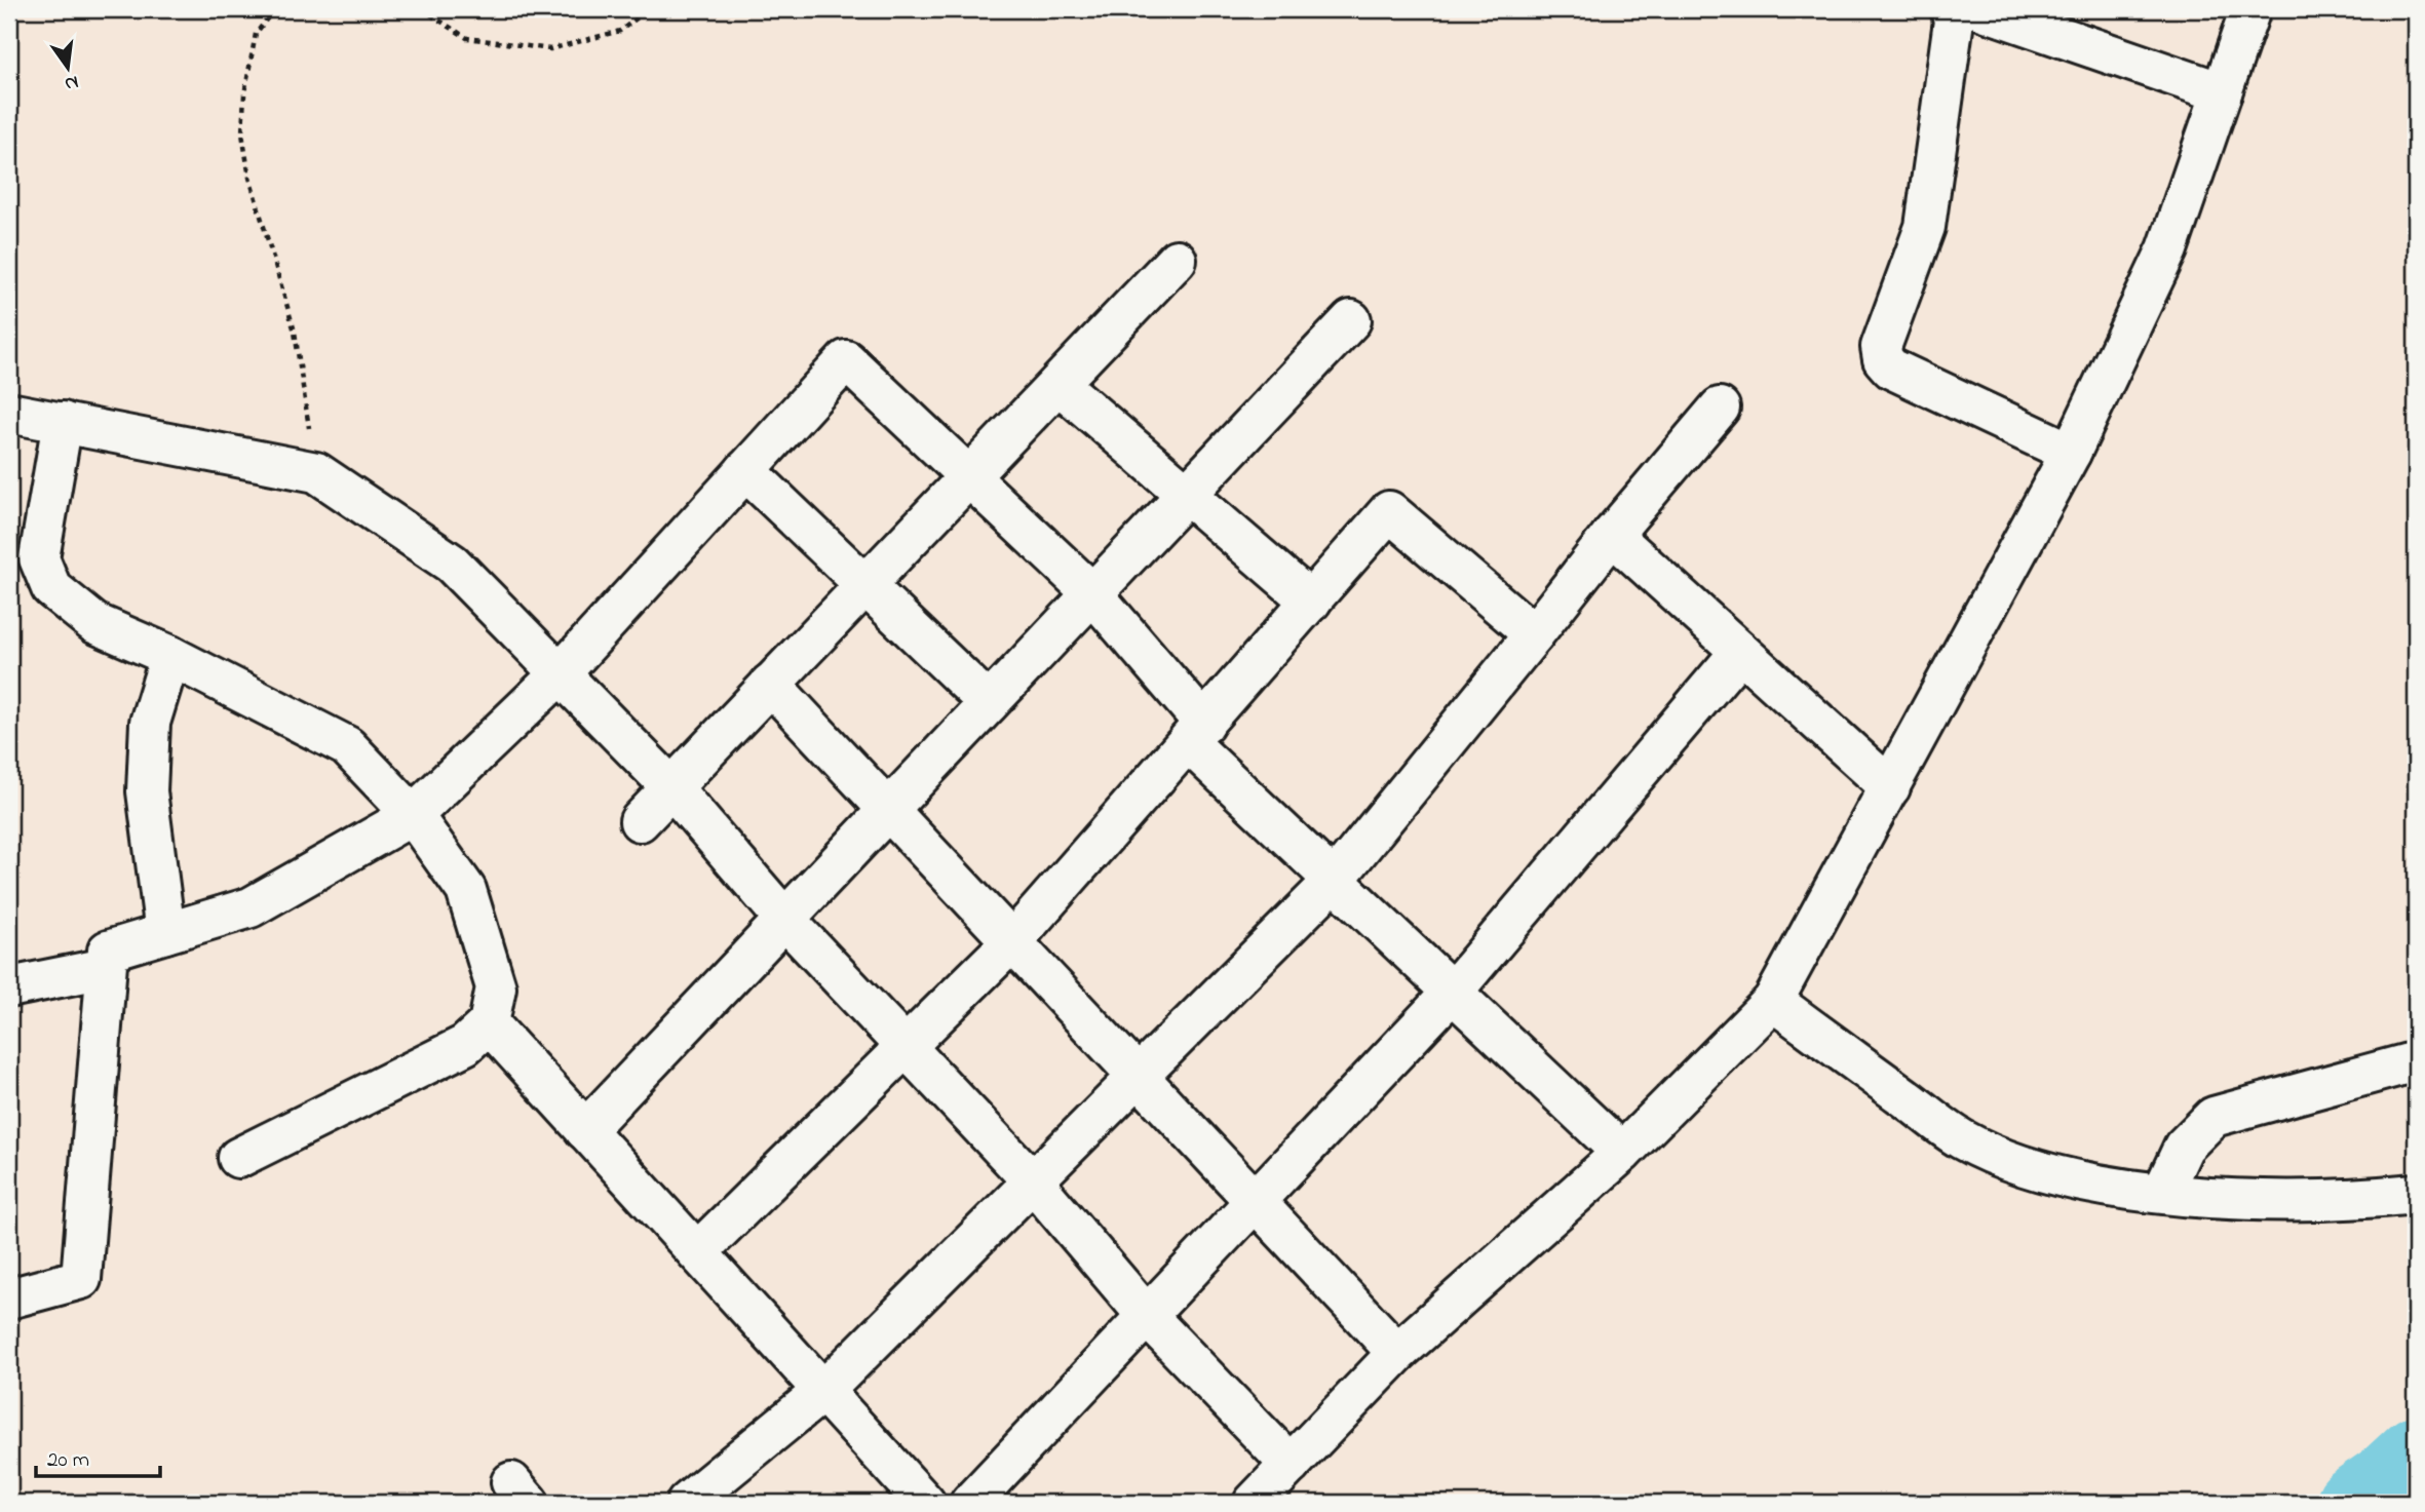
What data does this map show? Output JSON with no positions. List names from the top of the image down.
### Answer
{
  "scale_bar": "20 m",
  "north": "bottom"
}
